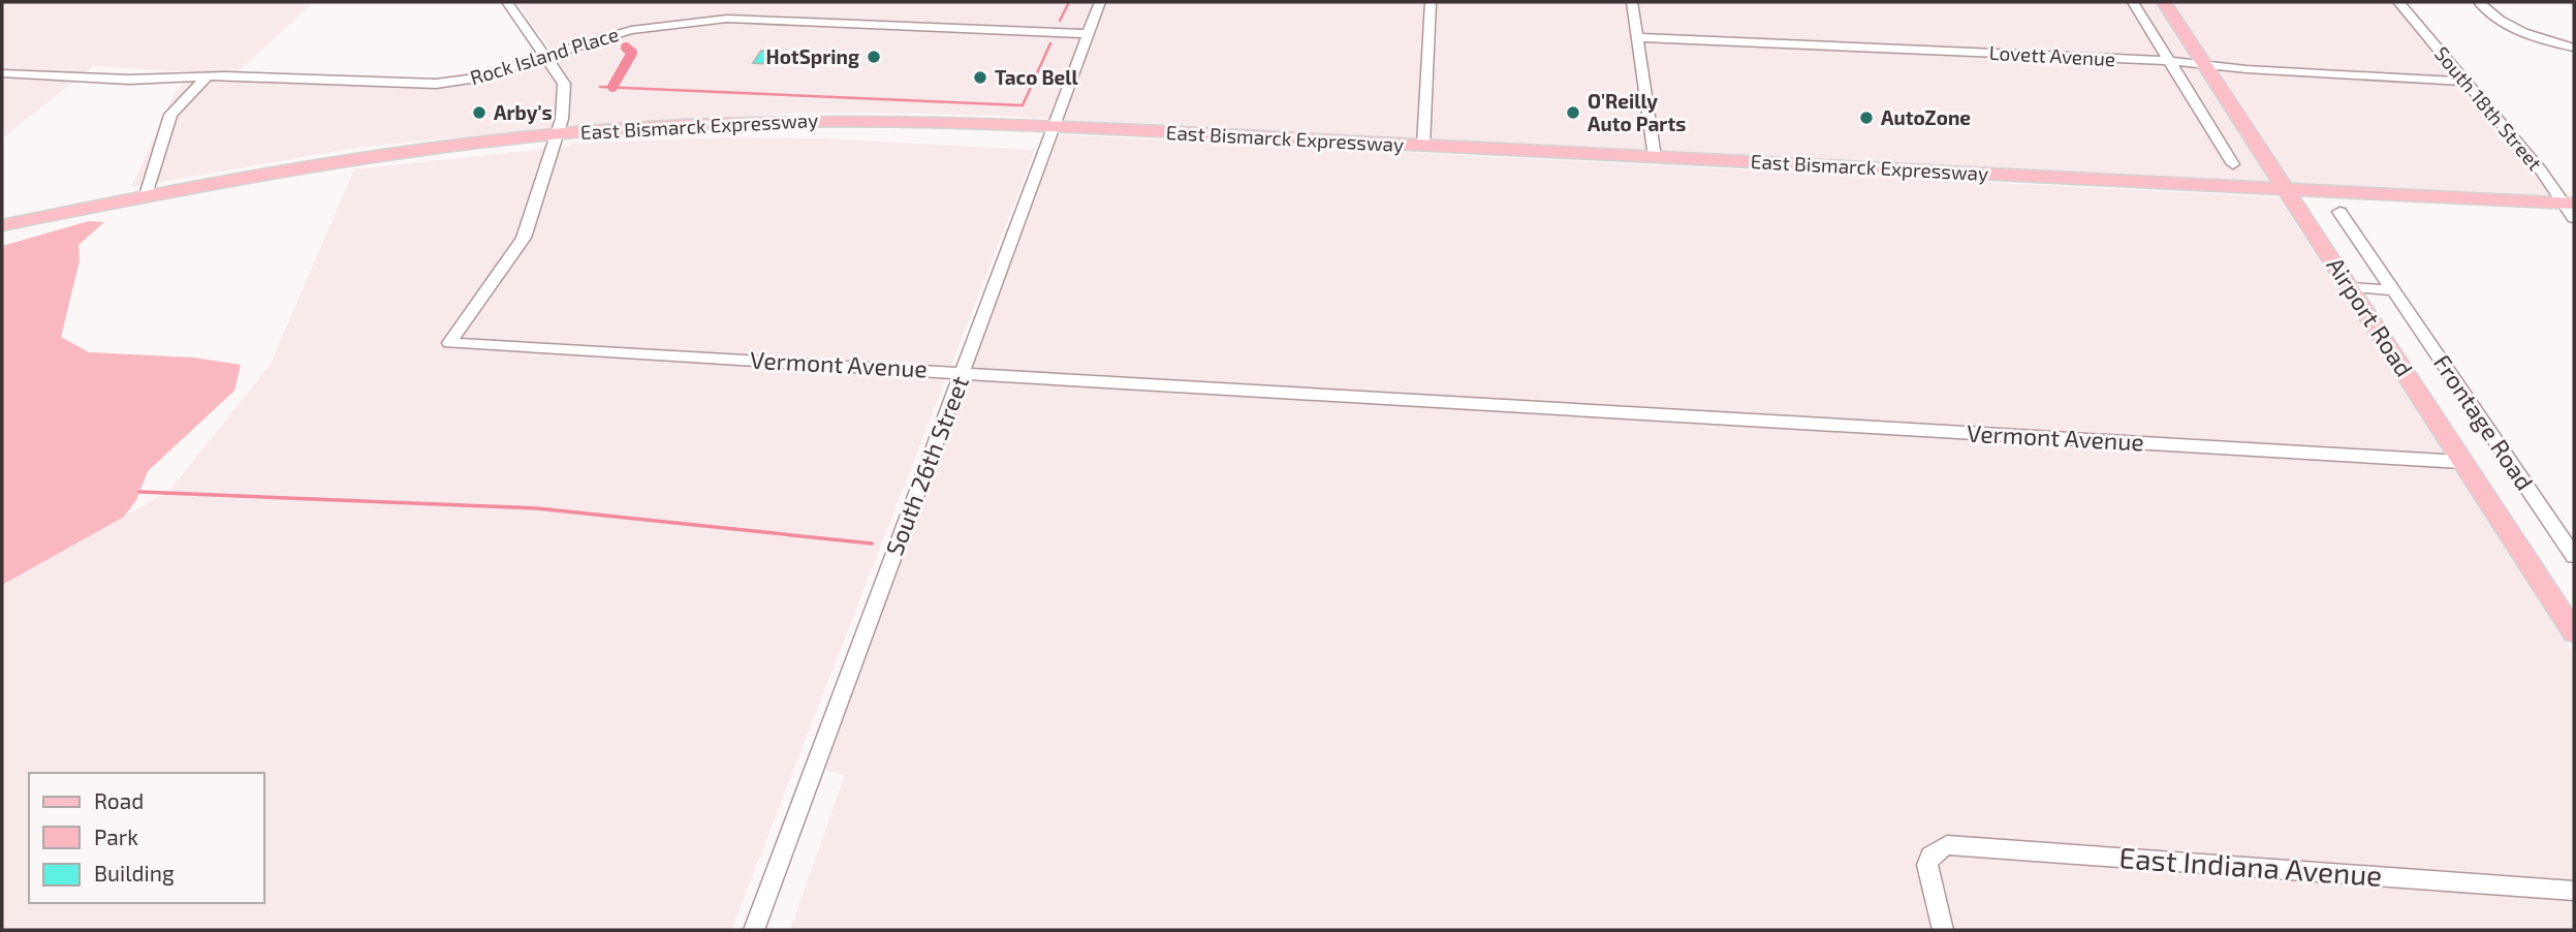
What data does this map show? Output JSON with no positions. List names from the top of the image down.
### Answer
{
  "streets": {
    "main road": ["East Bismarck Expressway", "Airport Road"],
    "street": [
      "Rock Island Place",
      "Lovett Avenue",
      "South 18th Street",
      "Vermont Avenue",
      "Frontage Road",
      "South 26th Street",
      "East Indiana Avenue"
    ]
  },
  "crossings": [
    ["Rock Island Place", "South 26th Street"],
    ["Lovett Avenue", "South 18th Street"],
    ["Lovett Avenue", "Airport Road"],
    ["South 18th Street", "East Bismarck Expressway"],
    ["East Bismarck Expressway", "Airport Road"],
    ["East Bismarck Expressway", "Vermont Avenue"],
    ["East Bismarck Expressway", "South 26th Street"],
    ["Airport Road", "Vermont Avenue"],
    ["Vermont Avenue", "South 26th Street"]
  ],
  "places": [
    "HotSpring",
    "Taco Bell",
    "Arby's",
    "O'Reilly Auto Parts",
    "AutoZone"
  ],
  "legend": ["Road", "Park", "Building"]
}
